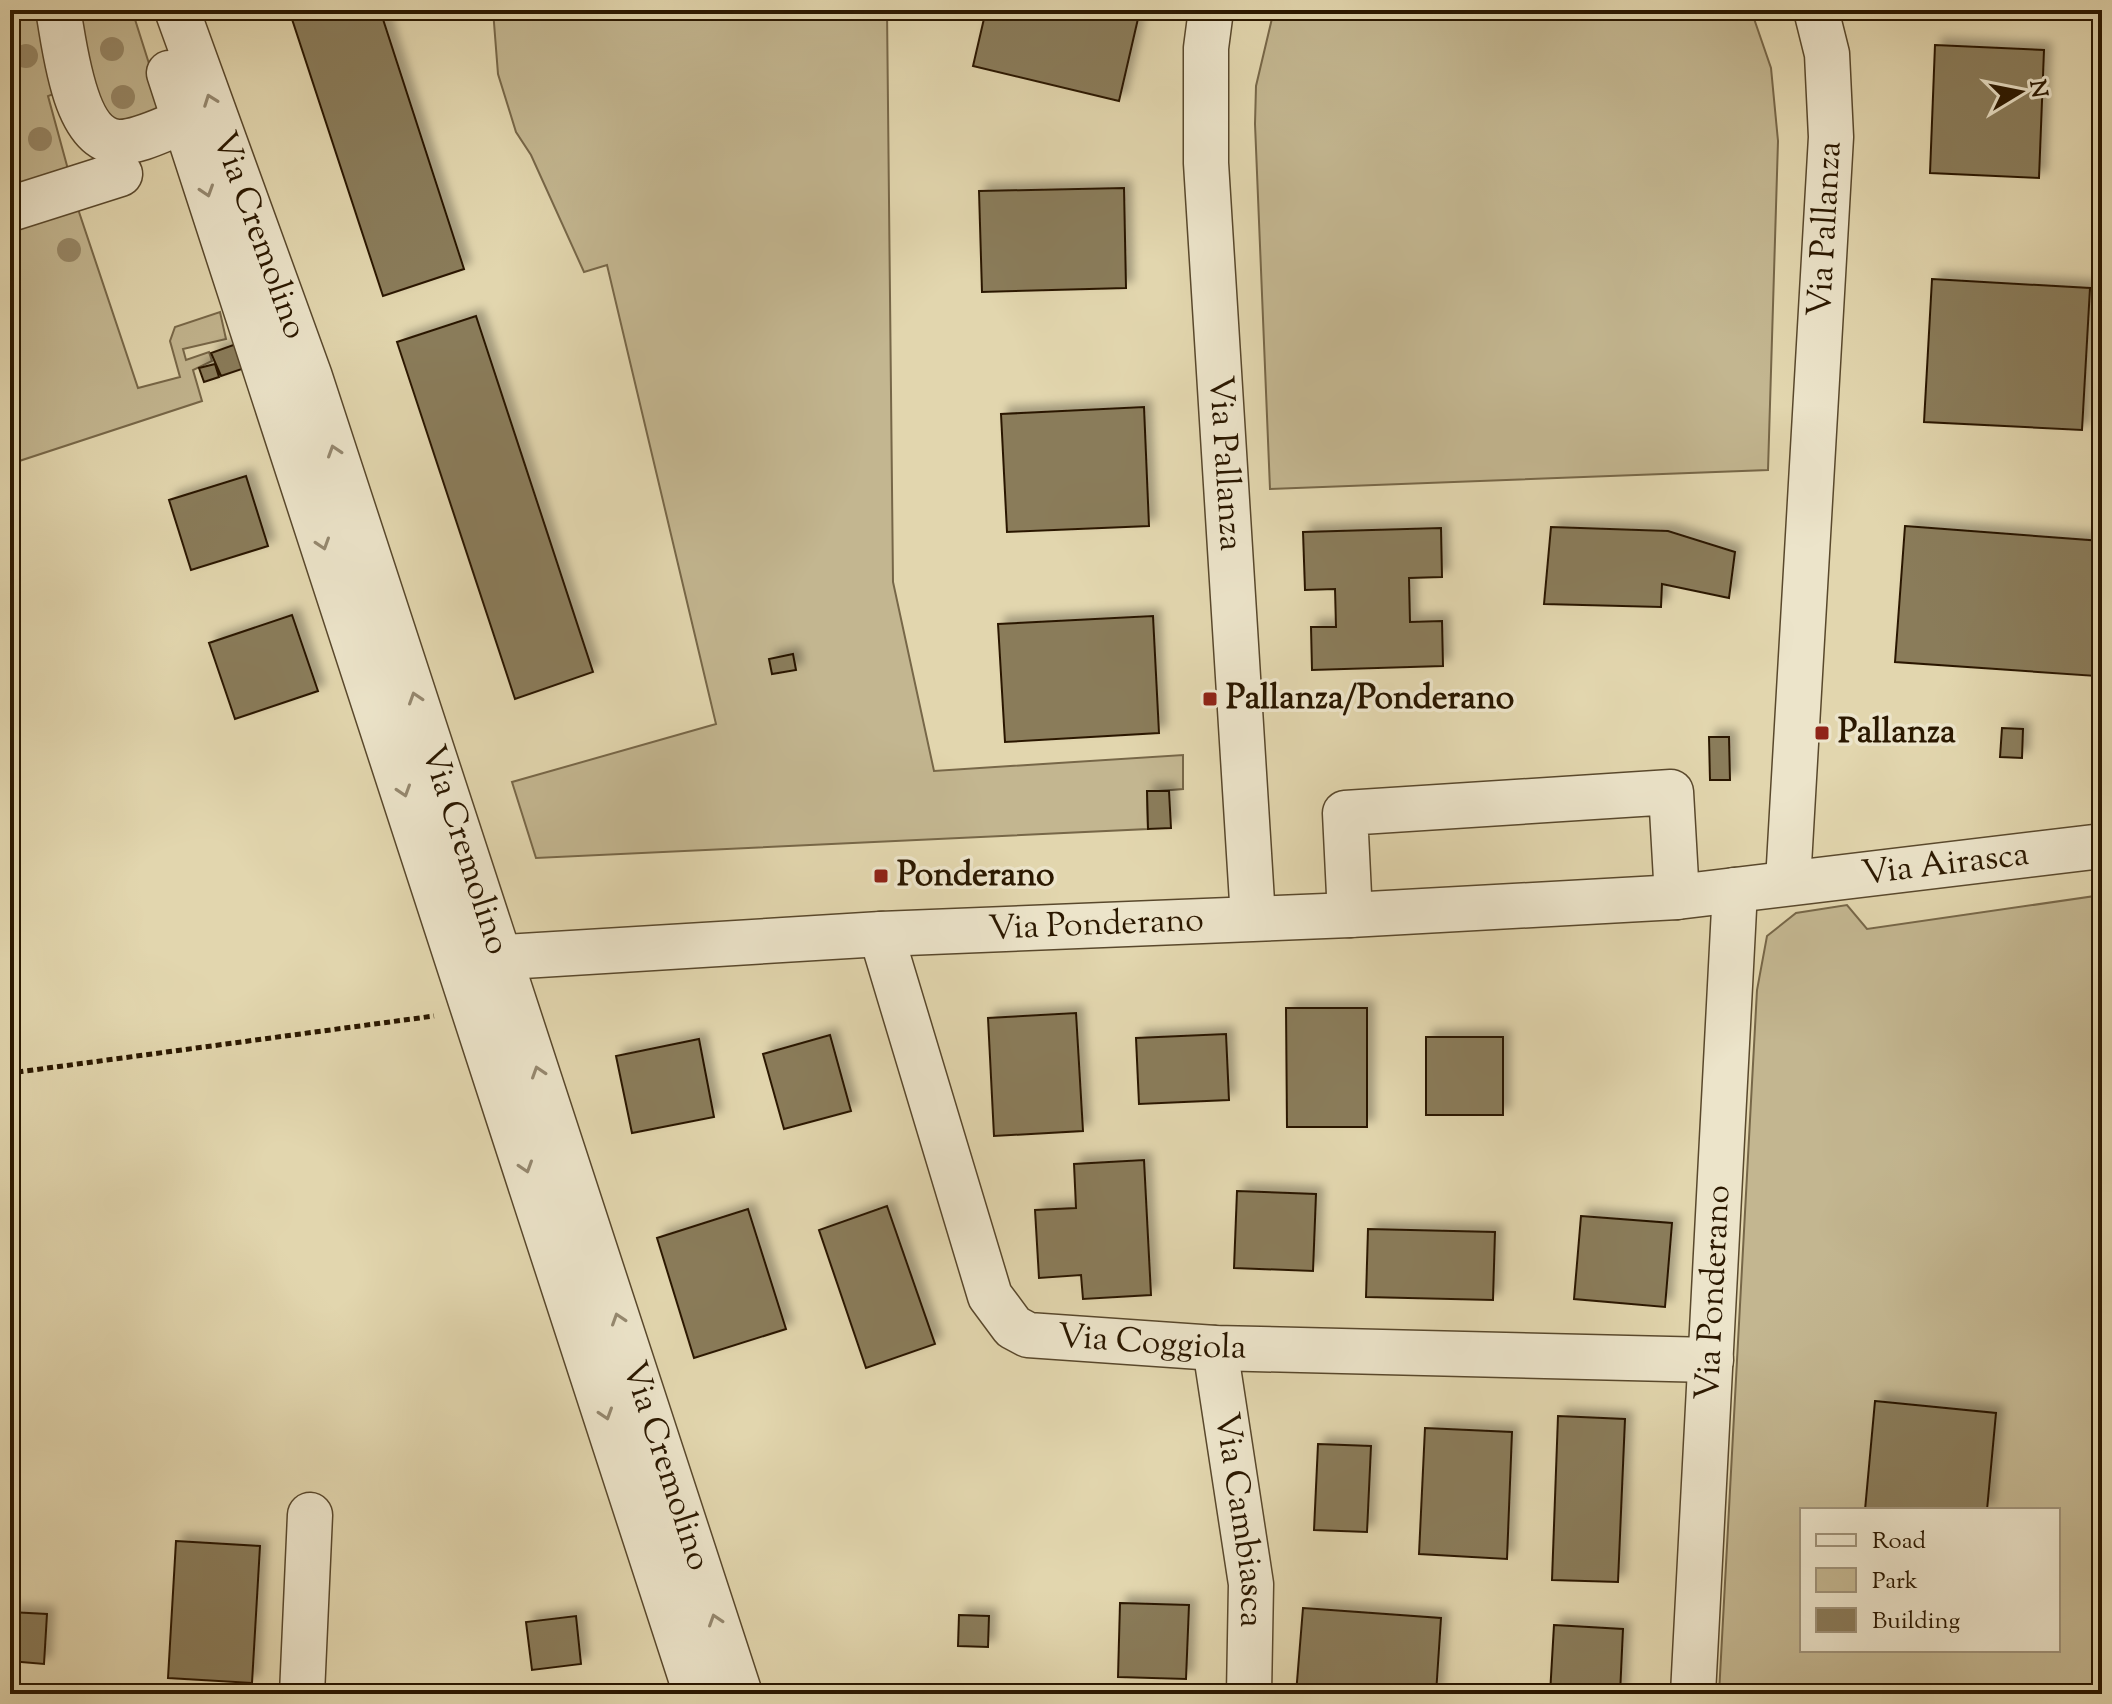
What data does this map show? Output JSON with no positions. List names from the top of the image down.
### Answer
{
  "streets": {
    "street": [
      "Via Pallanza",
      "Via Cremolino",
      "Via Airasca",
      "Via Ponderano",
      "Via Coggiola",
      "Via Cambiasca"
    ]
  },
  "crossings": [
    ["Via Pallanza", "Via Airasca"],
    ["Via Pallanza", "Via Ponderano"],
    ["Via Cremolino", "Via Ponderano"],
    ["Via Airasca", "Via Ponderano"],
    ["Via Ponderano", "Via Coggiola"],
    ["Via Coggiola", "Via Cambiasca"]
  ],
  "places": {
    "transit": ["Pallanza/Ponderano", "Pallanza", "Ponderano"]
  },
  "legend": ["Road", "Park", "Building"],
  "north": "right"
}
